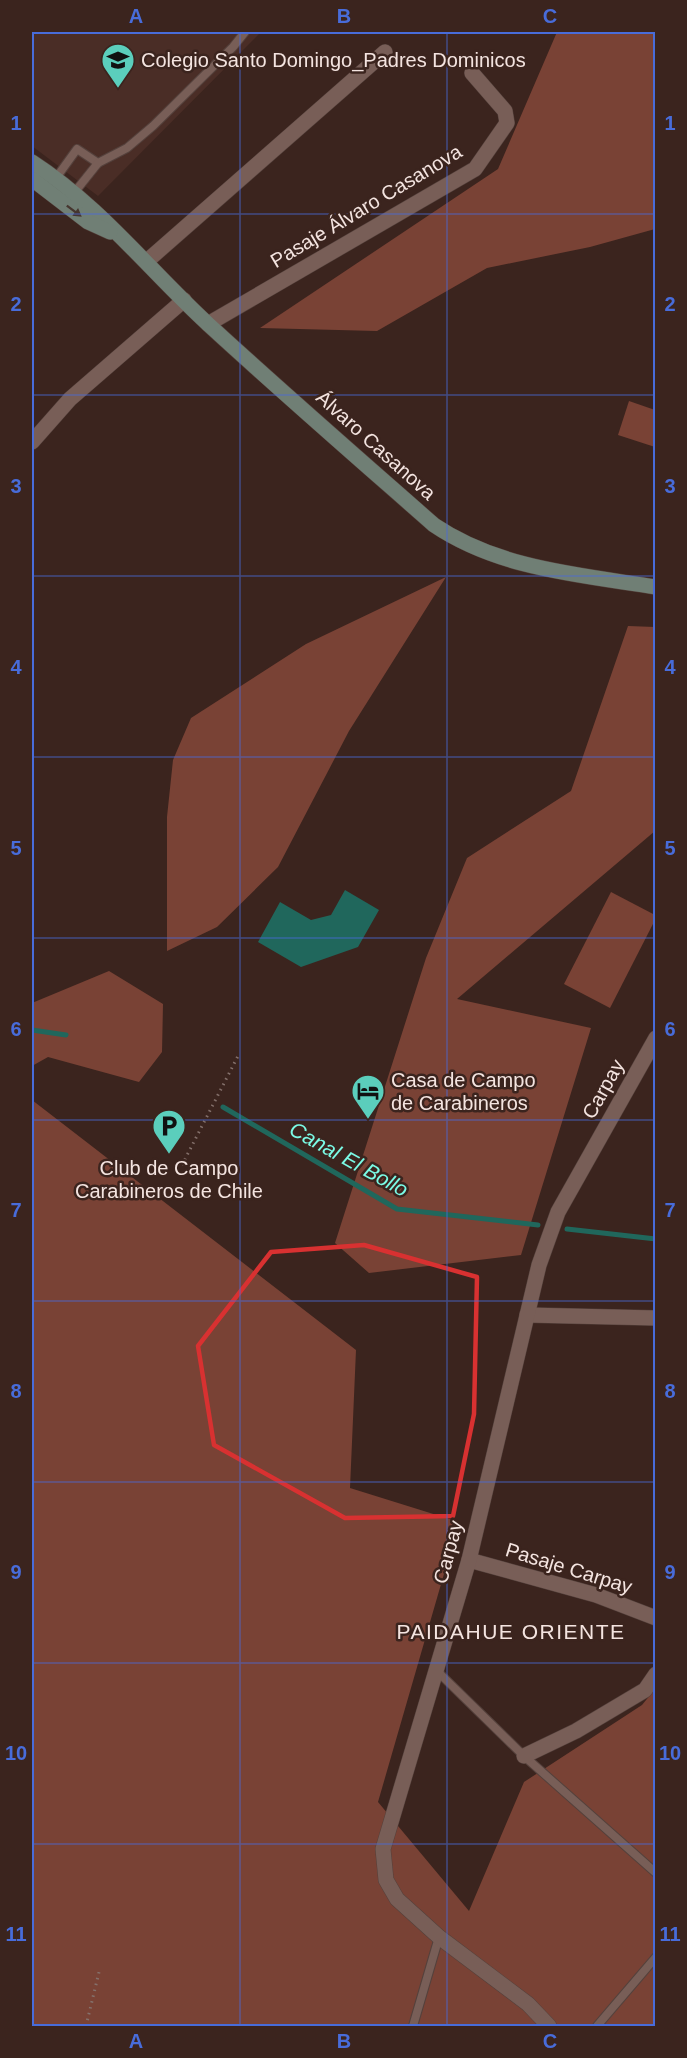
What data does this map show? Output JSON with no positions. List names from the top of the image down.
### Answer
{
  "streets": {
    "street": [
      "Pasaje Álvaro Casanova",
      "Álvaro Casanova",
      "Carpay",
      "Pasaje Carpay"
    ]
  },
  "crossings": [
    ["Pasaje Álvaro Casanova", "Álvaro Casanova"],
    ["Carpay", "Pasaje Carpay"]
  ],
  "districts": ["PAIDAHUE ORIENTE"],
  "water": ["Canal El Bollo"],
  "places": {
    "school or university": ["Colegio Santo Domingo_Padres Dominicos"],
    "hotel": ["Casa de Campo de Carabineros"],
    "parking": ["Club de Campo Carabineros de Chile"]
  },
  "grid": {
    "columns": ["A", "B", "C"],
    "rows": [
      "1",
      "2",
      "3",
      "4",
      "5",
      "6",
      "7",
      "8",
      "9",
      "10",
      "11"
    ]
  }
}
